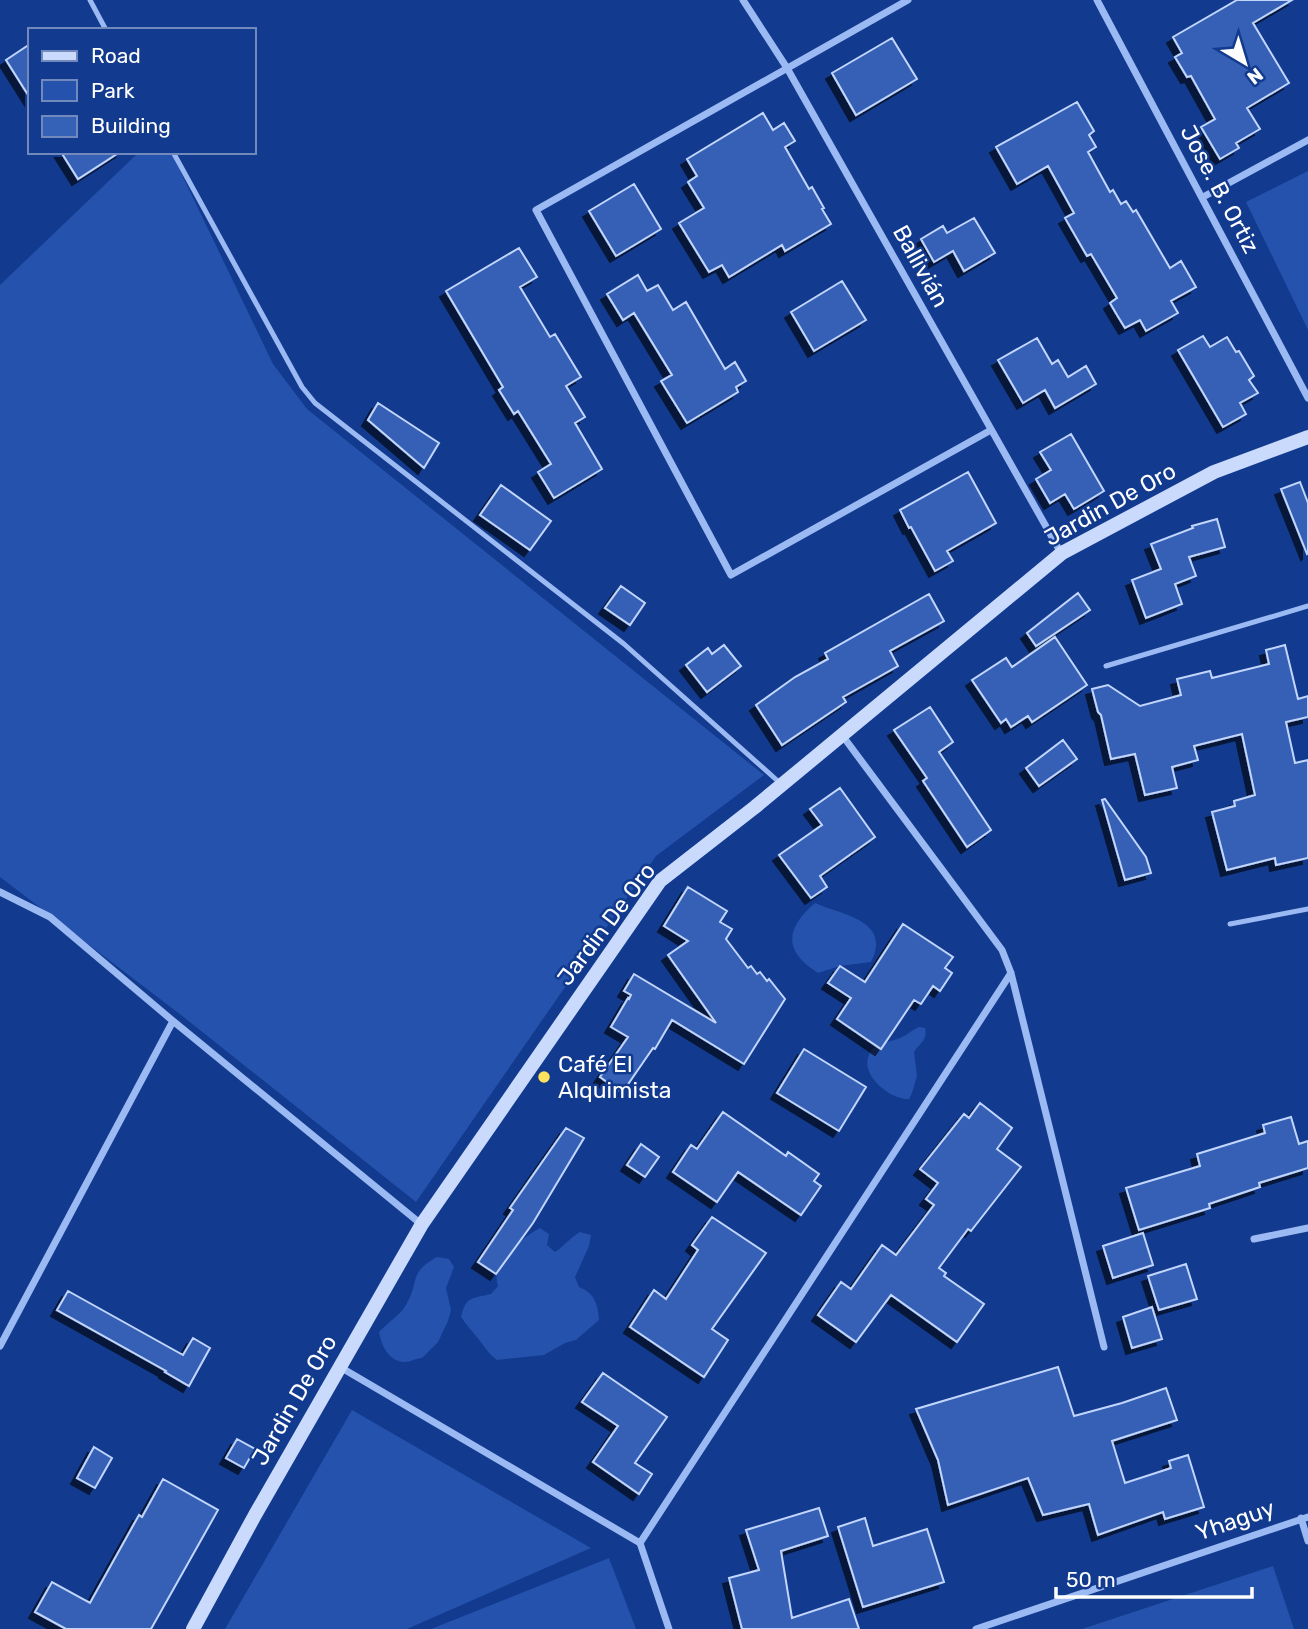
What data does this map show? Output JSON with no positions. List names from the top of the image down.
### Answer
{
  "streets": {
    "street": [
      "Jose. B. Ortiz",
      "Ballivián",
      "Jardin De Oro",
      "Yhaguy"
    ]
  },
  "crossings": [
    ["Ballivián", "Jardin De Oro"]
  ],
  "places": ["Café El Alquimista"],
  "legend": ["Road", "Park", "Building"],
  "scale_bar": "50 m",
  "north": "bottom right"
}
